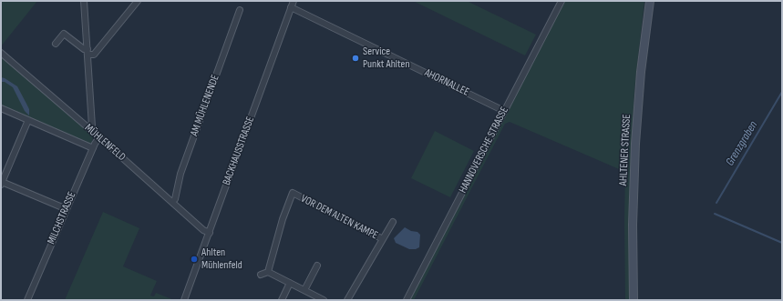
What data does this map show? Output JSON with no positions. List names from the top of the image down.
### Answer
{
  "streets": {
    "main road": ["AHLTENER STRASSE"],
    "street": [
      "AHORNALLEE",
      "AM MÜHLENENDE",
      "MÜHLENFELD",
      "HANNOVERSCHE STRASSE",
      "BACKHAUSSTRASSE",
      "VOR DEM ALTEN KAMPE",
      "MILCHSTRASSE"
    ]
  },
  "crossings": [
    ["AHORNALLEE", "HANNOVERSCHE STRASSE"],
    ["AHORNALLEE", "BACKHAUSSTRASSE"],
    ["AM MÜHLENENDE", "MÜHLENFELD"],
    ["MÜHLENFELD", "BACKHAUSSTRASSE"],
    ["MÜHLENFELD", "MILCHSTRASSE"]
  ],
  "water": ["Grenzgraben"],
  "places": ["Service Punkt Ahlten", "Ahlten Mühlenfeld"]
}
